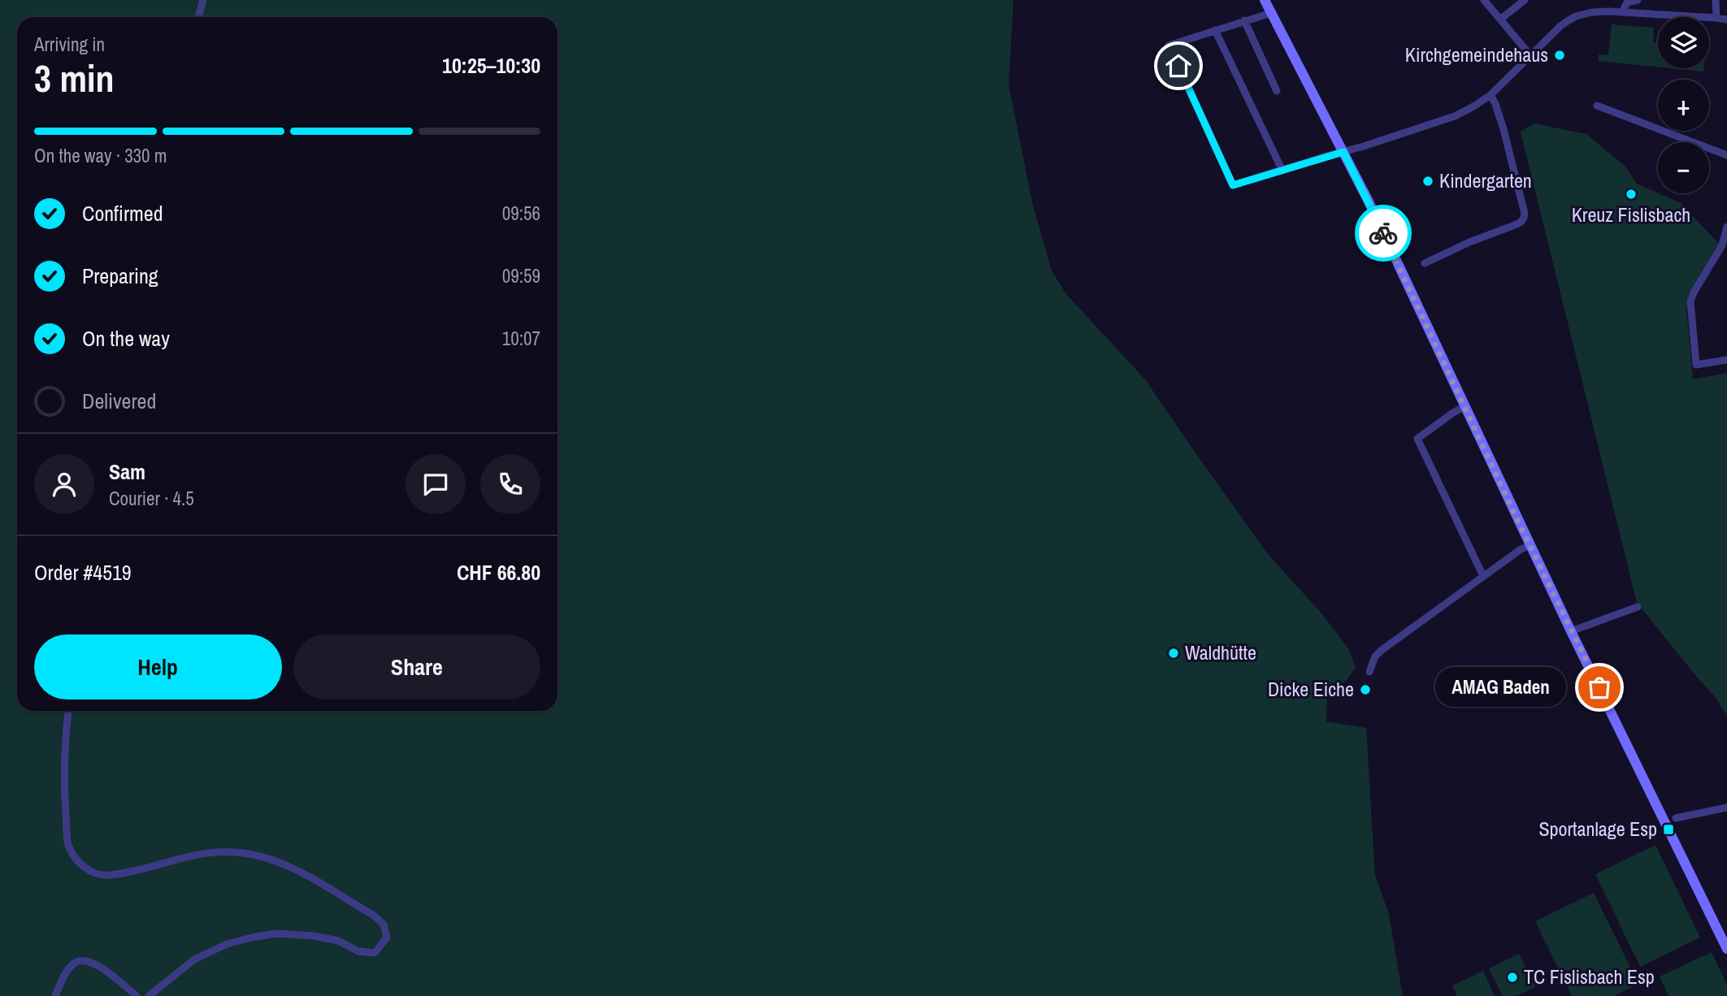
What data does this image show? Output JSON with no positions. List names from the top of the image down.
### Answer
{
  "places": {
    "other": [
      "Kirchgemeindehaus",
      "Kindergarten",
      "Kreuz Fislisbach",
      "Waldhütte",
      "AMAG Baden",
      "Dicke Eiche",
      "TC Fislisbach Esp"
    ],
    "transit": ["Sportanlage Esp"]
  },
  "page": {
    "map_buttons": ["+", "−"],
    "heading": ["3 min", "Arriving in", "10:25–10:30"],
    "panel": [
      "Sam",
      "Courier · 4.5",
      "Order #4519",
      "CHF 66.80"
    ],
    "bar": "On the way · 330 m",
    "list": [
      ["Confirmed", "09:56"],
      ["Preparing", "09:59"],
      ["On the way", "10:07"],
      "Delivered"
    ],
    "buttons": ["Help", "Share"],
    "bubble": "AMAG Baden"
  }
}
